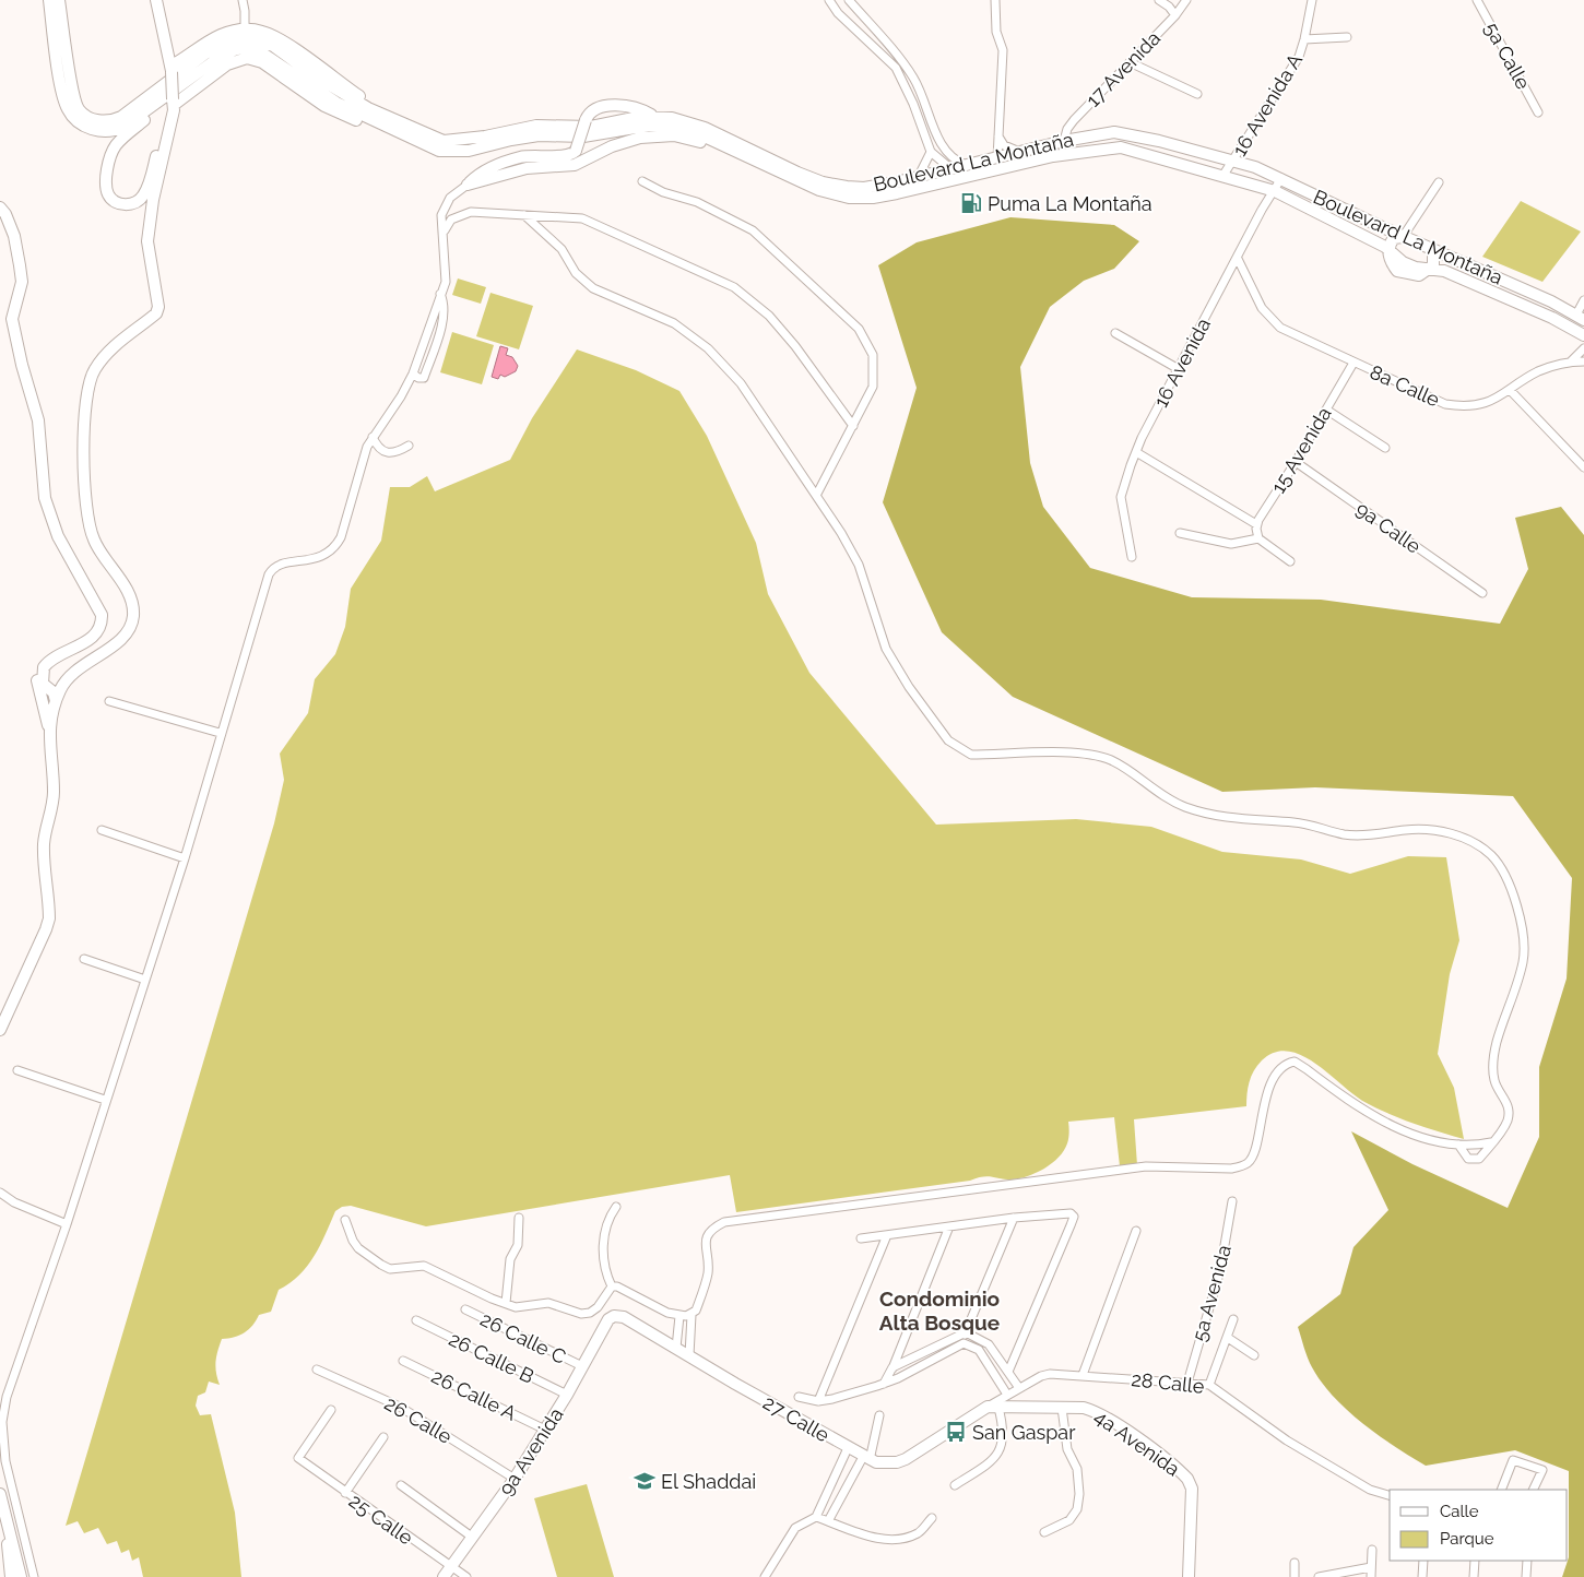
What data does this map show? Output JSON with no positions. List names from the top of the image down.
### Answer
{
  "streets": {
    "main road": [
      "Boulevard La Montaña",
      "27 Calle",
      "4a Avenida",
      "9a Avenida"
    ],
    "street": [
      "5a Calle",
      "17 Avenida",
      "16 Avenida A",
      "16 Avenida",
      "8a Calle",
      "15 Avenida",
      "9a Calle",
      "5a Avenida",
      "26 Calle C",
      "26 Calle B",
      "28 Calle",
      "26 Calle A",
      "26 Calle",
      "25 Calle"
    ]
  },
  "crossings": [
    ["17 Avenida", "Boulevard La Montaña"],
    ["16 Avenida A", "Boulevard La Montaña"],
    ["Boulevard La Montaña", "16 Avenida"],
    ["16 Avenida", "8a Calle"],
    ["8a Calle", "15 Avenida"],
    ["15 Avenida", "9a Calle"],
    ["5a Avenida", "28 Calle"],
    ["26 Calle C", "9a Avenida"],
    ["26 Calle B", "9a Avenida"],
    ["28 Calle", "27 Calle"],
    ["28 Calle", "4a Avenida"],
    ["26 Calle A", "9a Avenida"],
    ["27 Calle", "4a Avenida"],
    ["27 Calle", "9a Avenida"],
    ["26 Calle", "9a Avenida"],
    ["9a Avenida", "25 Calle"]
  ],
  "districts": ["Condominio Alta Bosque"],
  "places": {
    "fuel station": ["Puma La Montaña"],
    "bus stop": ["San Gaspar"],
    "school or university": ["El Shaddai"]
  },
  "legend": ["Calle", "Parque"]
}
